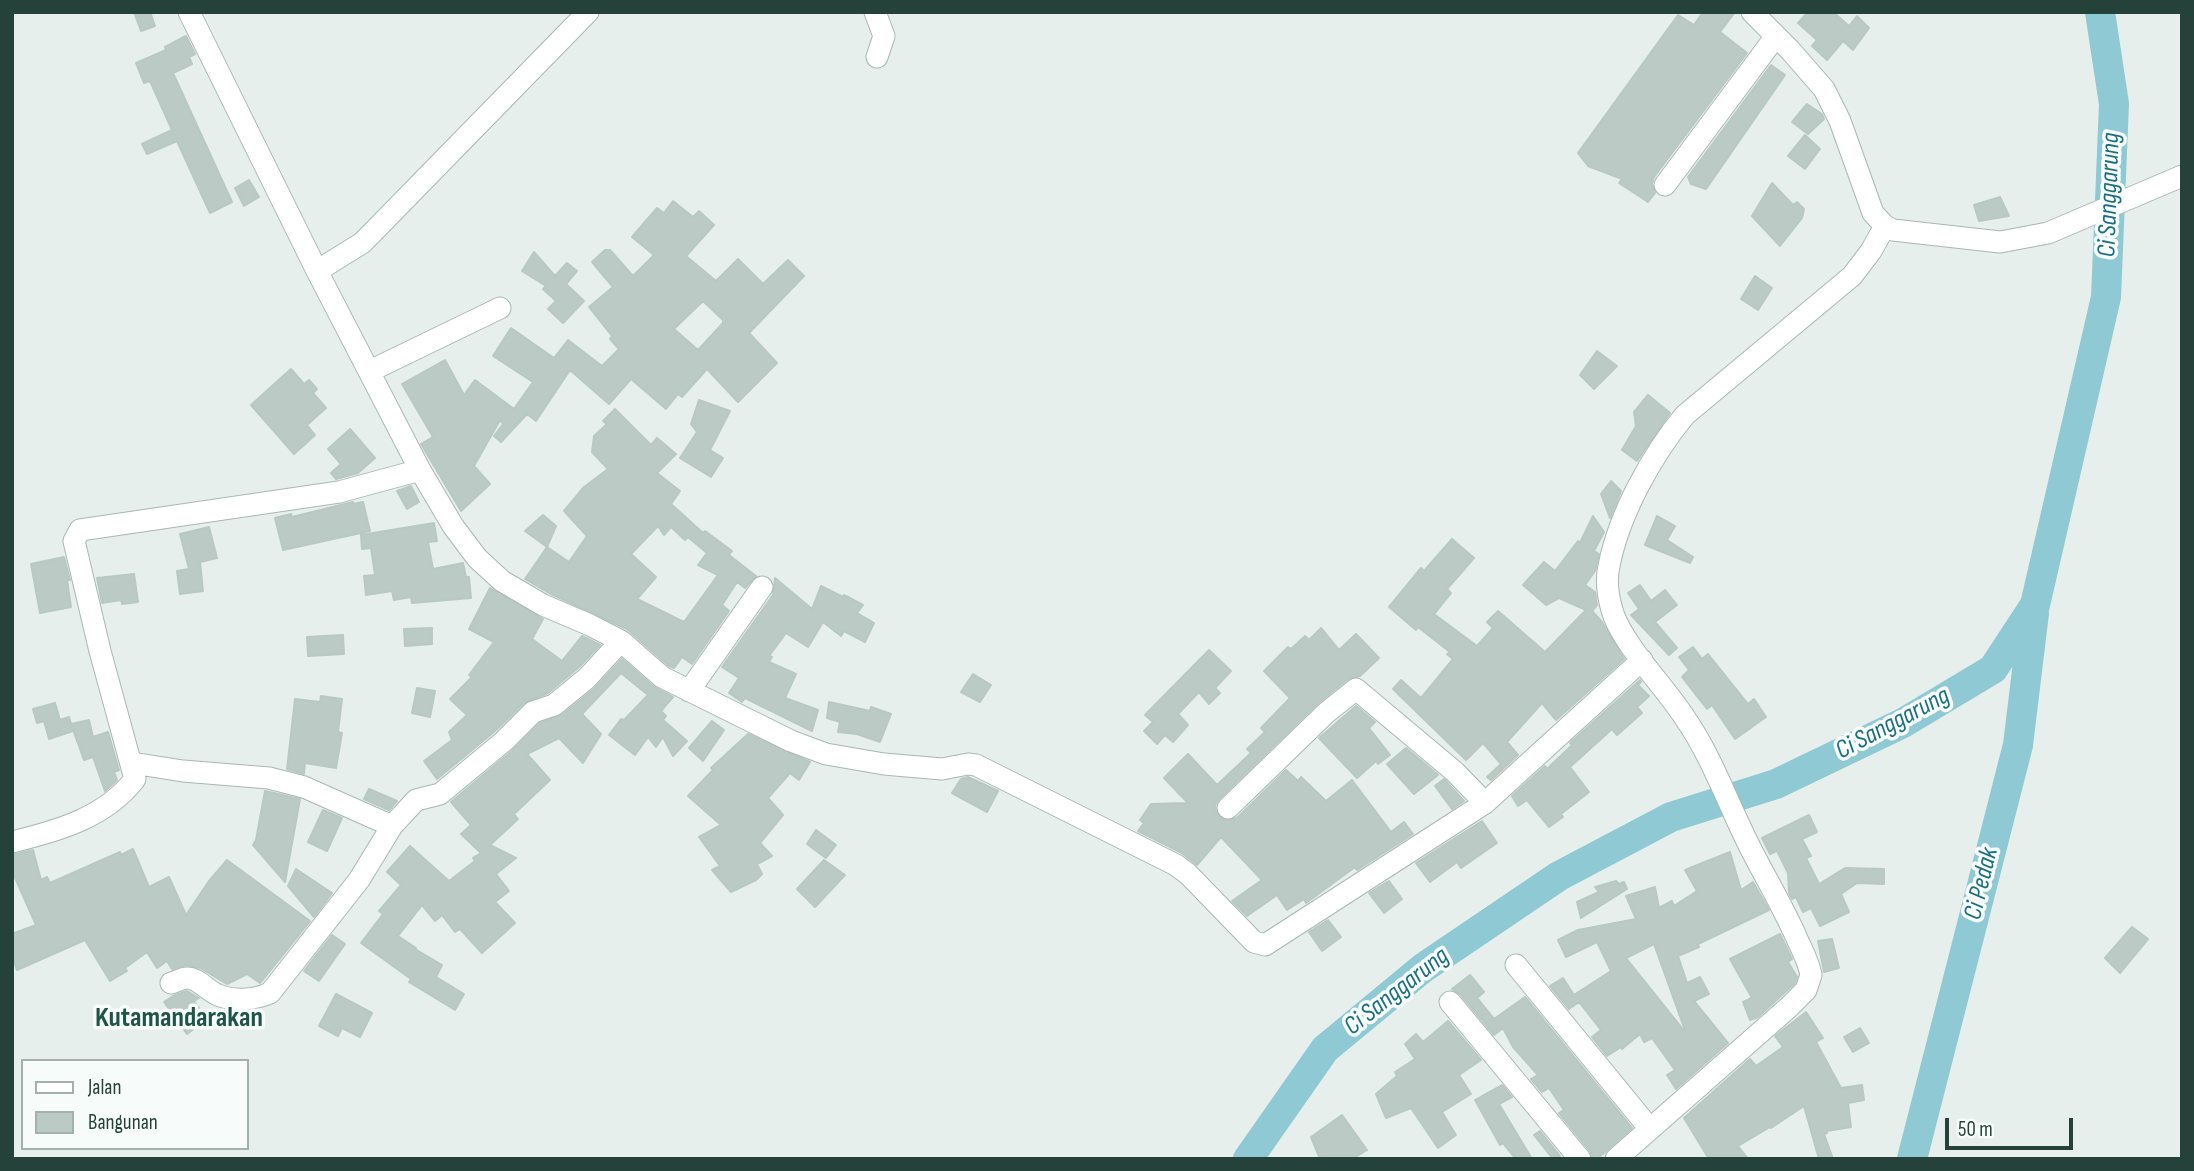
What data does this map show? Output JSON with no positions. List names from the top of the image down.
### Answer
{
  "districts": ["Kutamandarakan"],
  "water": ["Ci Sanggarung", "Ci Pedak"],
  "legend": ["Jalan", "Bangunan"],
  "scale_bar": "50 m"
}
